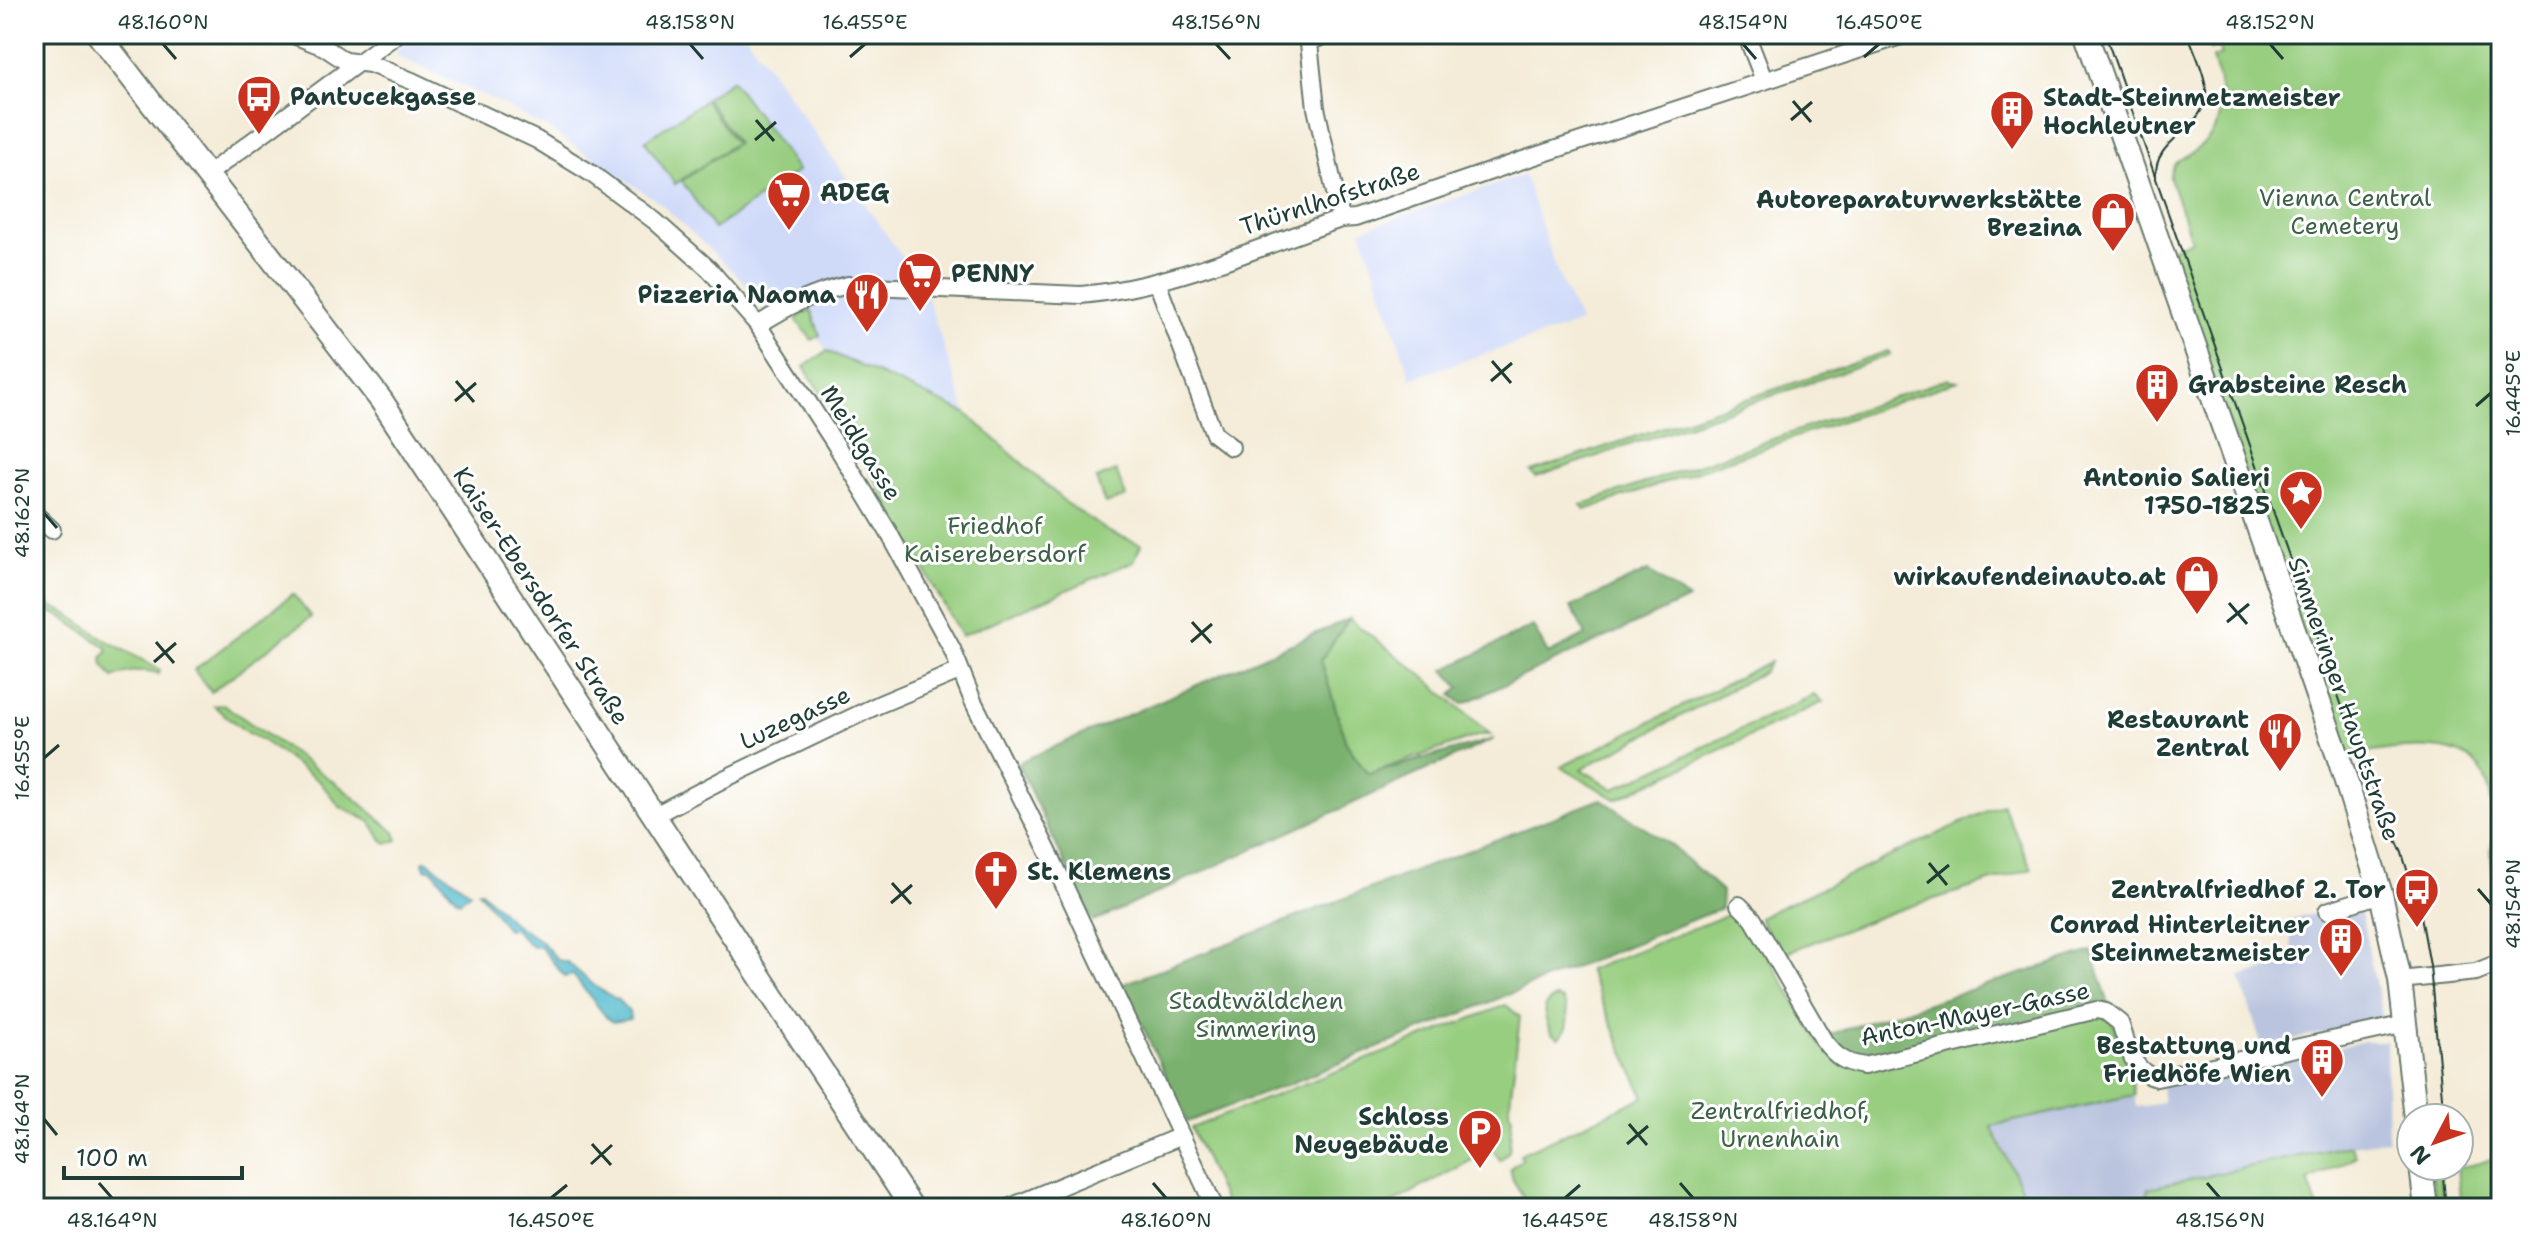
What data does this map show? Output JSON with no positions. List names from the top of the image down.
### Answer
{
  "streets": {
    "main road": ["Kaiser-Ebersdorfer Straße", "Simmeringer Hauptstraße"],
    "street": [
      "Thürnlhofstraße",
      "Meidlgasse",
      "Luzegasse",
      "Anton-Mayer-Gasse"
    ]
  },
  "crossings": [
    ["Thürnlhofstraße", "Meidlgasse"],
    ["Meidlgasse", "Luzegasse"],
    ["Kaiser-Ebersdorfer Straße", "Luzegasse"],
    ["Simmeringer Hauptstraße", "Anton-Mayer-Gasse"]
  ],
  "parks": [
    "Vienna Central Cemetery",
    "Friedhof Kaiserebersdorf",
    "Stadtwäldchen Simmering",
    "Zentralfriedhof, Urnenhain"
  ],
  "places": {
    "bus stop": ["Pantucekgasse", "Zentralfriedhof 2. Tor"],
    "building": [
      "Stadt-Steinmetzmeister Hochleutner",
      "Grabsteine Resch",
      "Conrad Hinterleitner Steinmetzmeister",
      "Bestattung und Friedhöfe Wien"
    ],
    "supermarket": ["ADEG", "PENNY"],
    "shop": ["Autoreparaturwerkstätte Brezina", "wirkaufendeinauto.at"],
    "restaurant": ["Pizzeria Naoma", "Restaurant Zentral"],
    "place": ["Antonio Salieri 1750-1825"],
    "church": ["St. Klemens"],
    "parking": ["Schloss Neugebäude"]
  },
  "scale_bar": "100 m",
  "north": "bottom left",
  "coordinates": [
    "48.160°N",
    "48.158°N",
    "16.455°E",
    "48.156°N",
    "48.154°N",
    "16.450°E",
    "48.152°N",
    "16.445°E",
    "48.162°N",
    "48.164°N"
  ]
}
